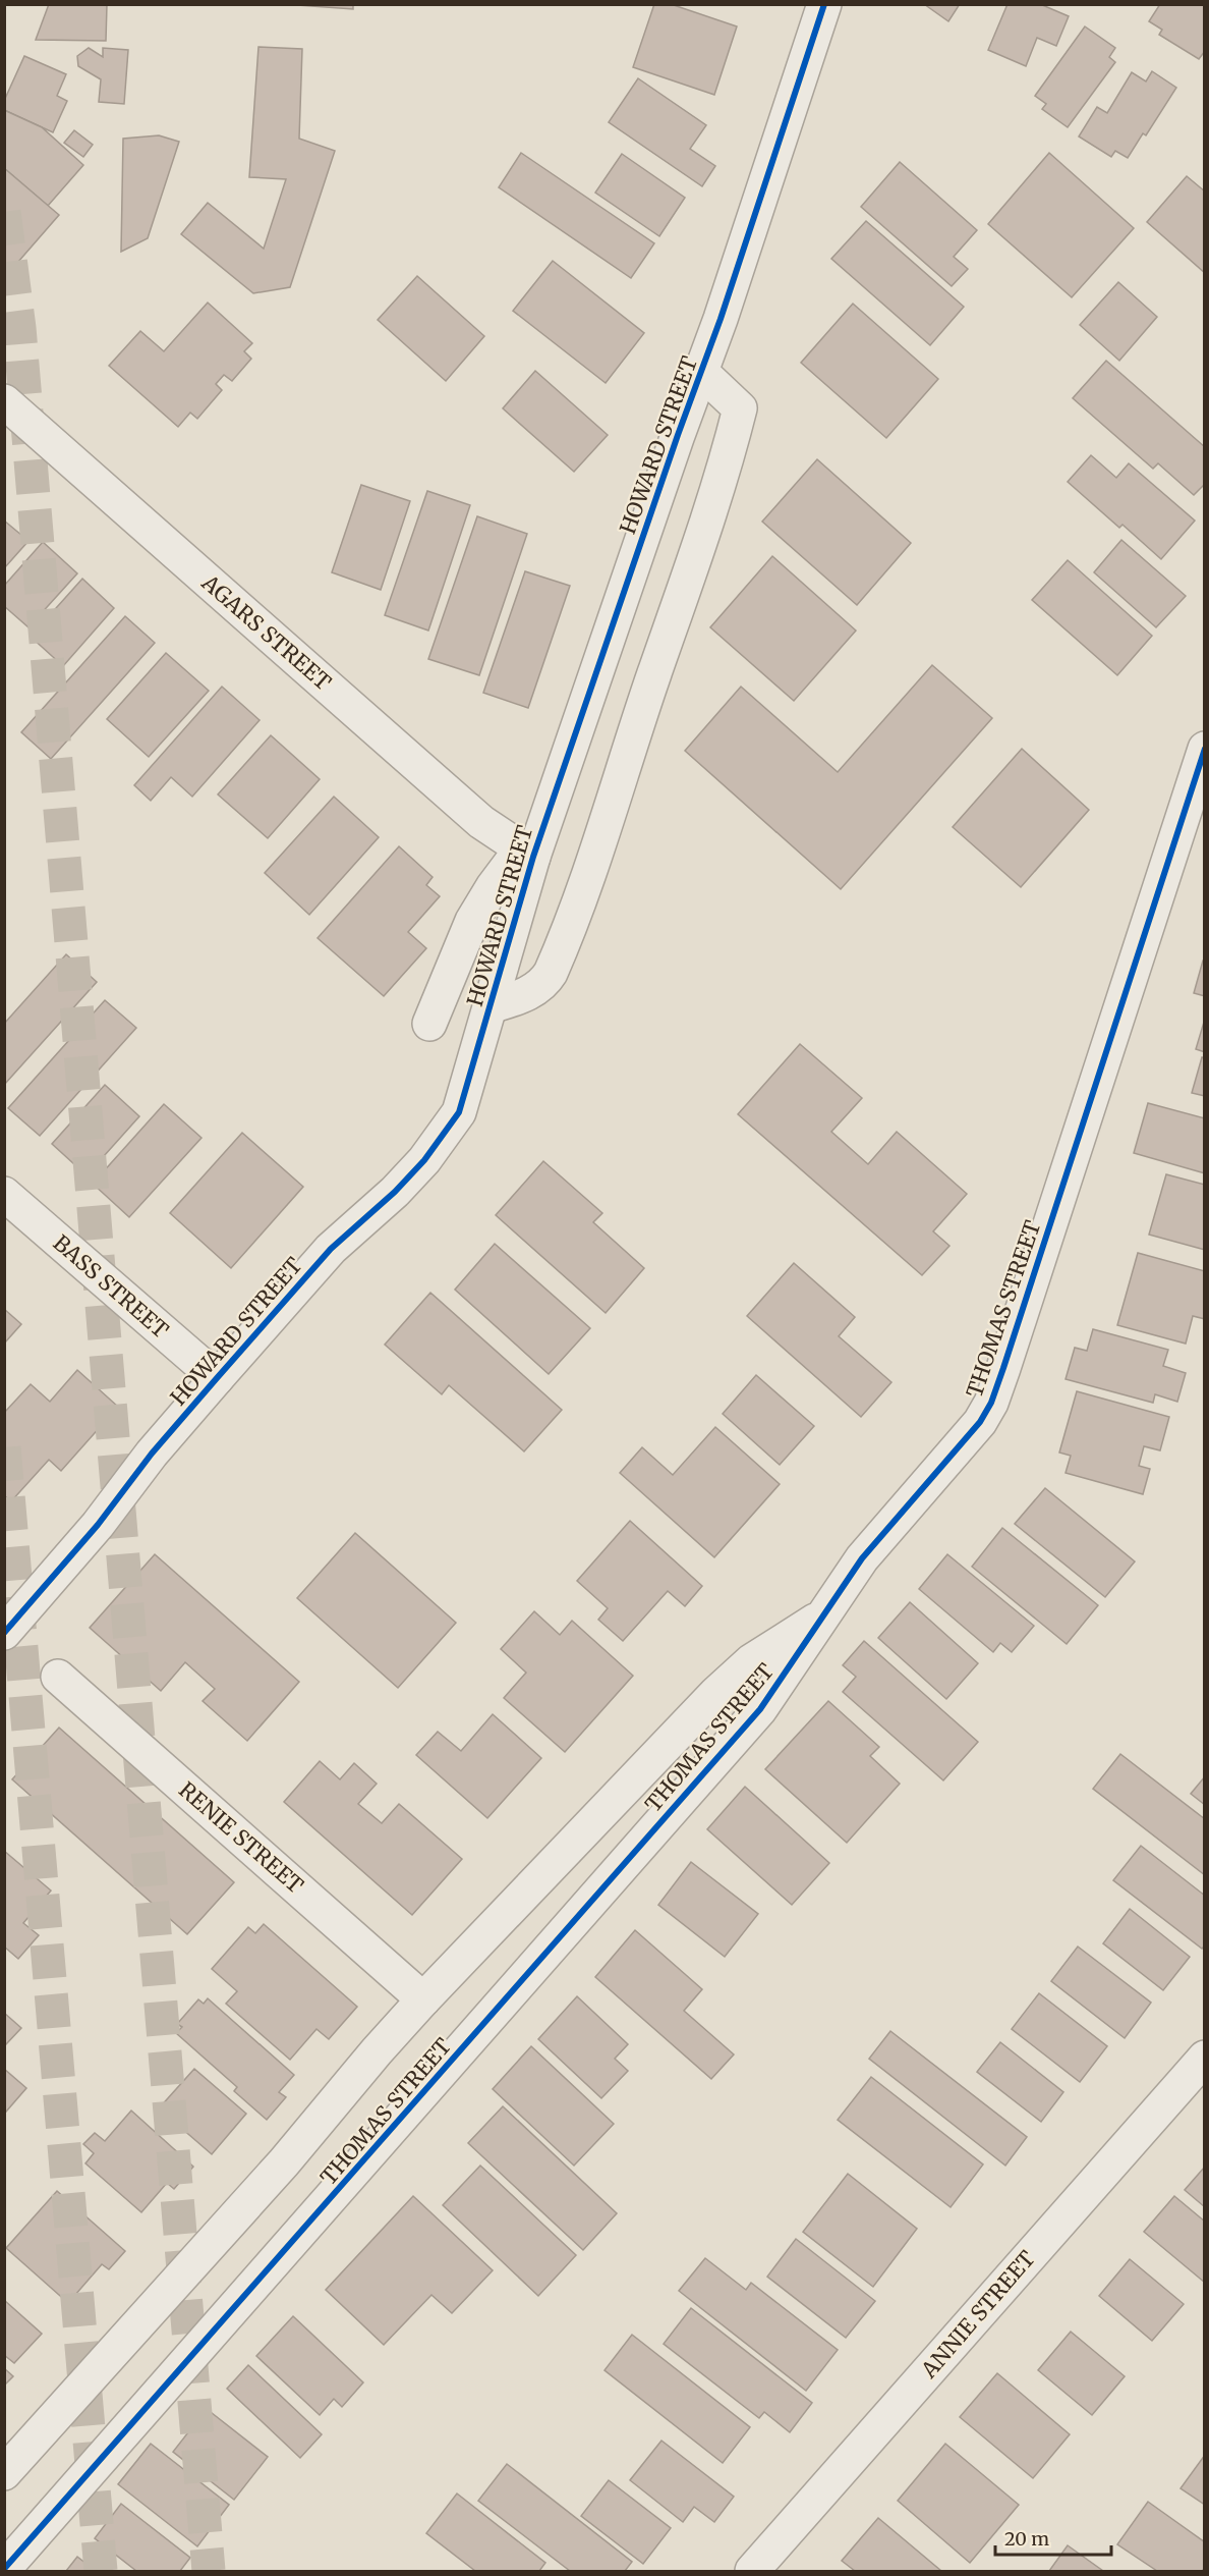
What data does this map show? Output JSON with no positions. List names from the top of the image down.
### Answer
{
  "streets": {
    "street": [
      "HOWARD STREET",
      "AGARS STREET",
      "BASS STREET",
      "THOMAS STREET",
      "RENIE STREET",
      "ANNIE STREET"
    ]
  },
  "crossings": [
    ["HOWARD STREET", "AGARS STREET"],
    ["HOWARD STREET", "BASS STREET"],
    ["THOMAS STREET", "RENIE STREET"]
  ],
  "scale_bar": "20 m"
}
